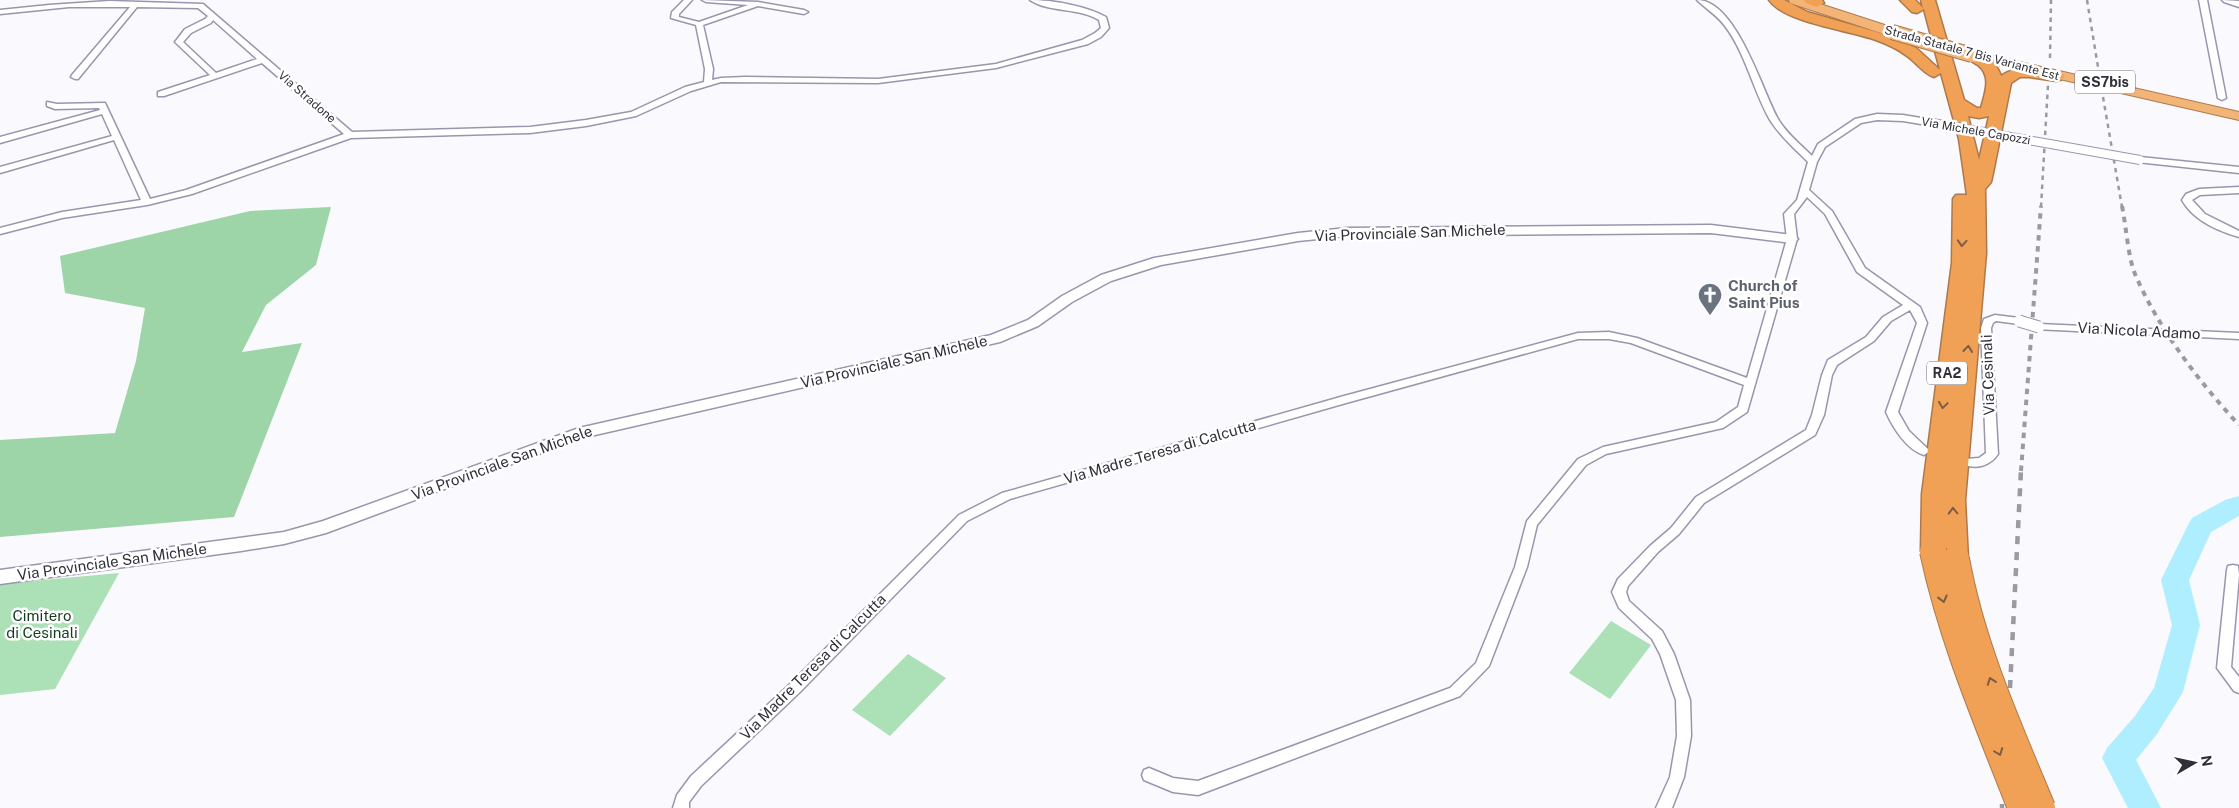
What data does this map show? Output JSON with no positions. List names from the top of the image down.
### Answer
{
  "streets": {
    "highway": ["Strada Statale 7 Bis Variante Est", "SS7bis", "RA2"],
    "street": [
      "Via Stradone",
      "Via Michele Capozzi",
      "Via Provinciale San Michele",
      "Via Nicola Adamo",
      "Via Cesinali",
      "Via Madre Teresa di Calcutta"
    ]
  },
  "crossings": [
    ["Via Michele Capozzi", "Via Provinciale San Michele"],
    ["Via Nicola Adamo", "Via Cesinali"]
  ],
  "parks": ["Cimitero di Cesinali"],
  "places": {
    "church": ["Church of Saint Pius"]
  },
  "north": "right"
}
